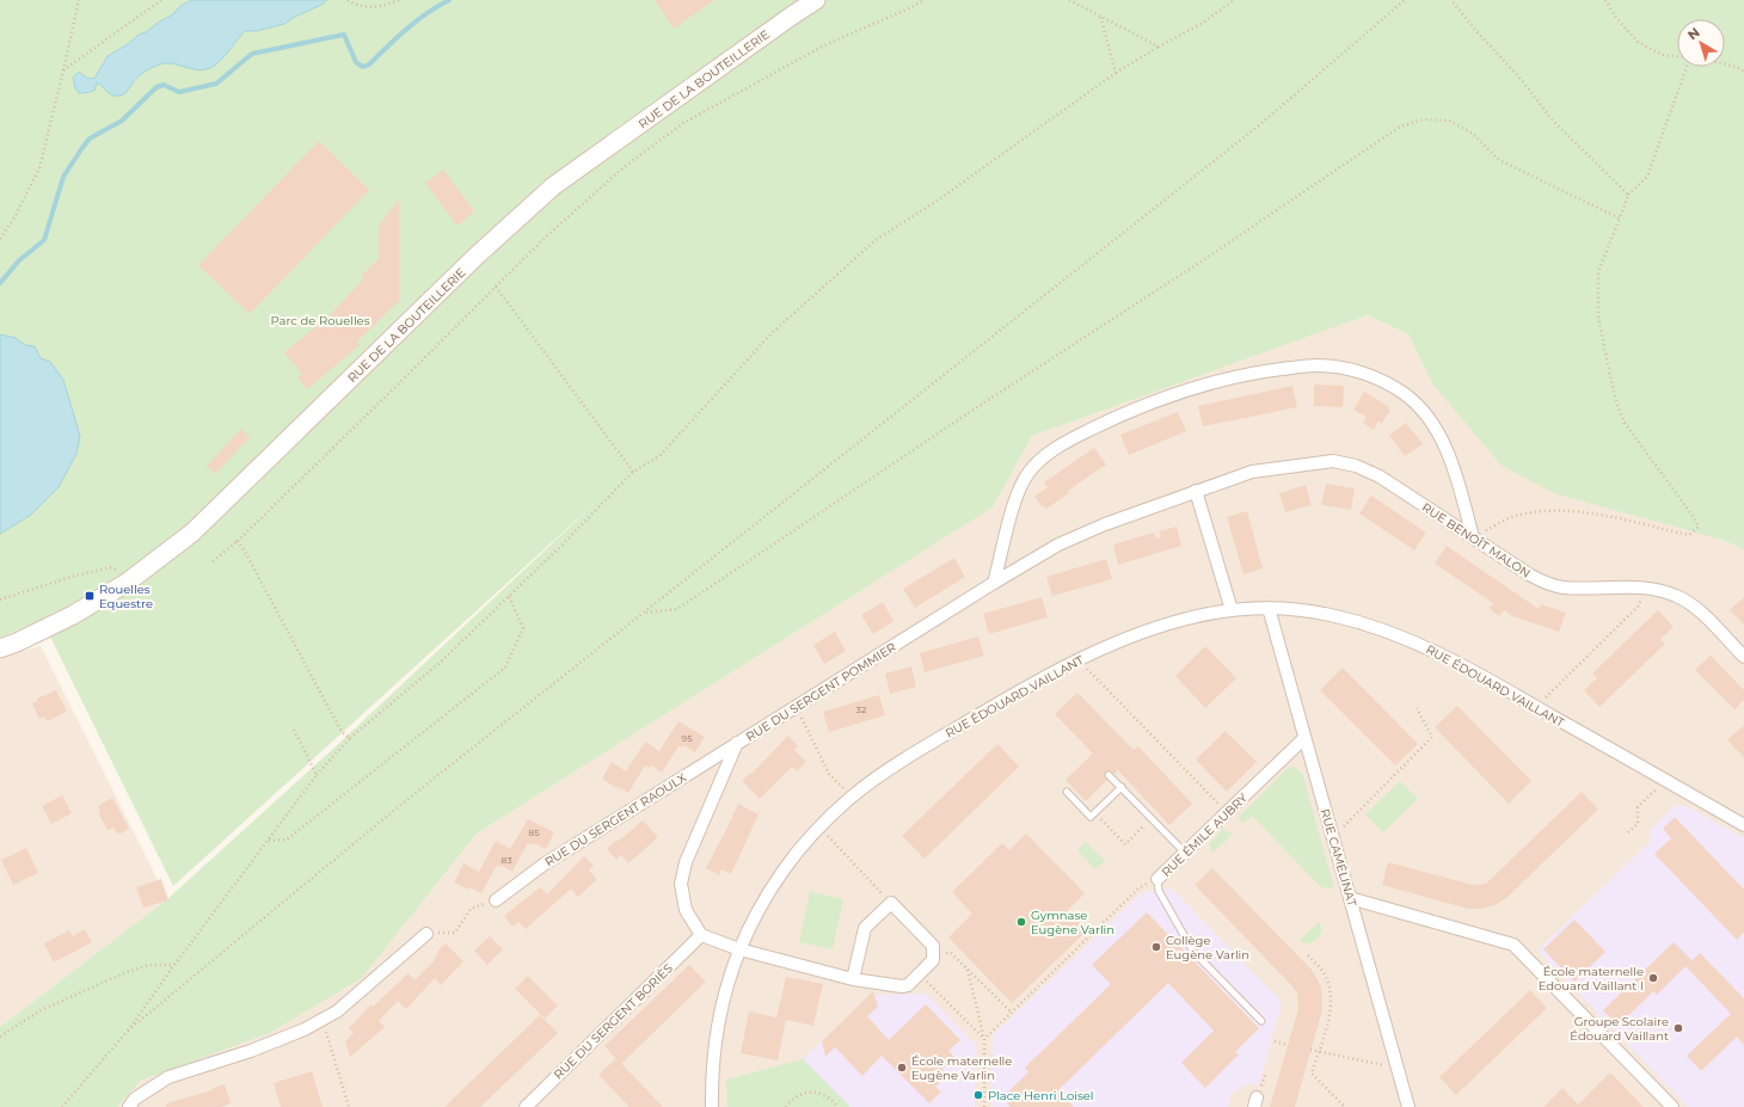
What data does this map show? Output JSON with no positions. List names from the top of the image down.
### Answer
{
  "streets": {
    "street": [
      "RUE DE LA BOUTEILLERIE",
      "RUE BENOÎT MALON",
      "RUE ÉDOUARD VAILLANT",
      "RUE DU SERGENT POMMIER",
      "RUE DU SERGENT RAOULX",
      "RUE ÉMILE AUBRY",
      "RUE CAMÉLINAT",
      "RUE DU SERGENT BORIÈS"
    ]
  },
  "crossings": [
    ["RUE BENOÎT MALON", "RUE DU SERGENT POMMIER"],
    ["RUE ÉDOUARD VAILLANT", "RUE CAMÉLINAT"],
    ["RUE DU SERGENT POMMIER", "RUE DU SERGENT RAOULX"],
    ["RUE DU SERGENT POMMIER", "RUE DU SERGENT BORIÈS"],
    ["RUE ÉMILE AUBRY", "RUE CAMÉLINAT"]
  ],
  "parks": ["Parc de Rouelles"],
  "places": {
    "transit": ["Rouelles Equestre"],
    "other": [
      "Gymnase Eugène Varlin",
      "Collège Eugène Varlin",
      "École maternelle Edouard Vaillant I",
      "Groupe Scolaire Édouard Vaillant",
      "École maternelle Eugène Varlin",
      "Place Henri Loisel"
    ]
  },
  "house_numbers": [
    "32",
    "95",
    "85",
    "83"
  ],
  "north": "top left"
}
